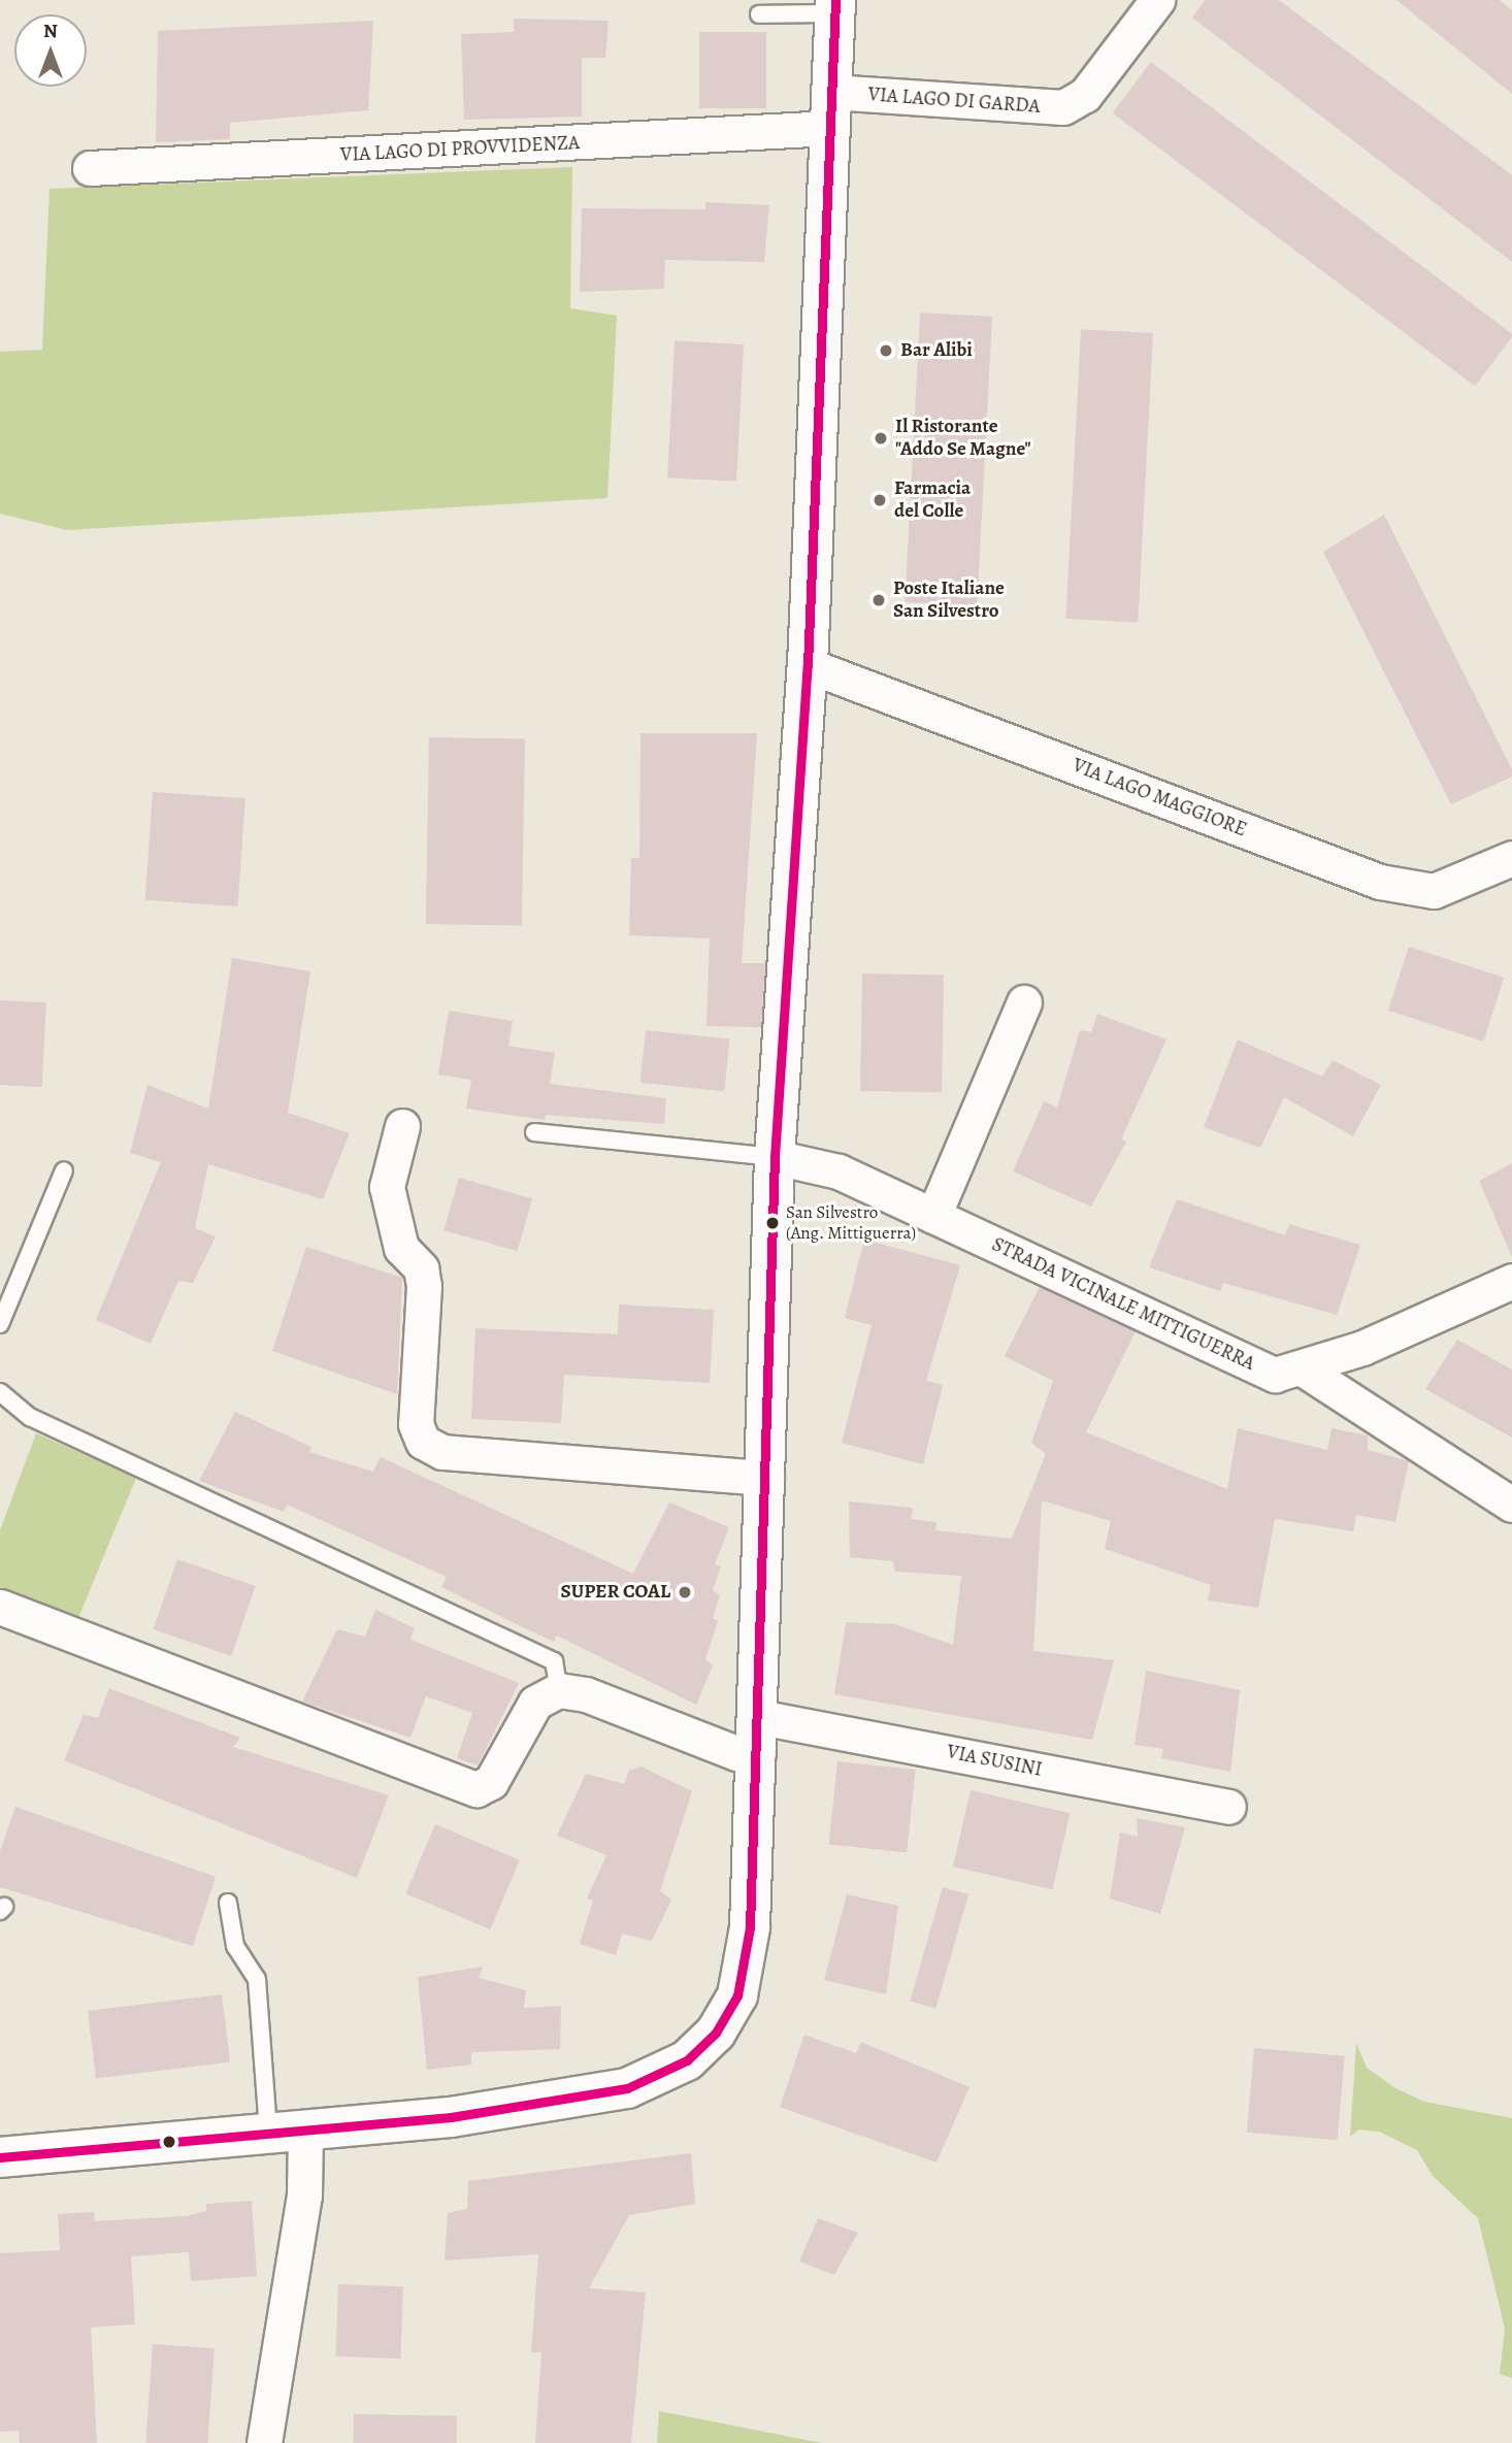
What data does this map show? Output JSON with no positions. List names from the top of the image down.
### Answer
{
  "streets": {
    "street": [
      "VIA LAGO DI GARDA",
      "VIA LAGO DI PROVVIDENZA",
      "VIA LAGO MAGGIORE",
      "STRADA VICINALE MITTIGUERRA",
      "VIA SUSINI"
    ]
  },
  "crossings": [
    ["VIA LAGO DI GARDA", "VIA LAGO DI PROVVIDENZA"]
  ],
  "places": [
    "Bar Alibi",
    "Il Ristorante \"Addo Se Magne\"",
    "Farmacia del Colle",
    "Poste Italiane San Silvestro",
    "San Silvestro (Ang. Mittiguerra)",
    "SUPER COAL"
  ],
  "north": "top"
}
